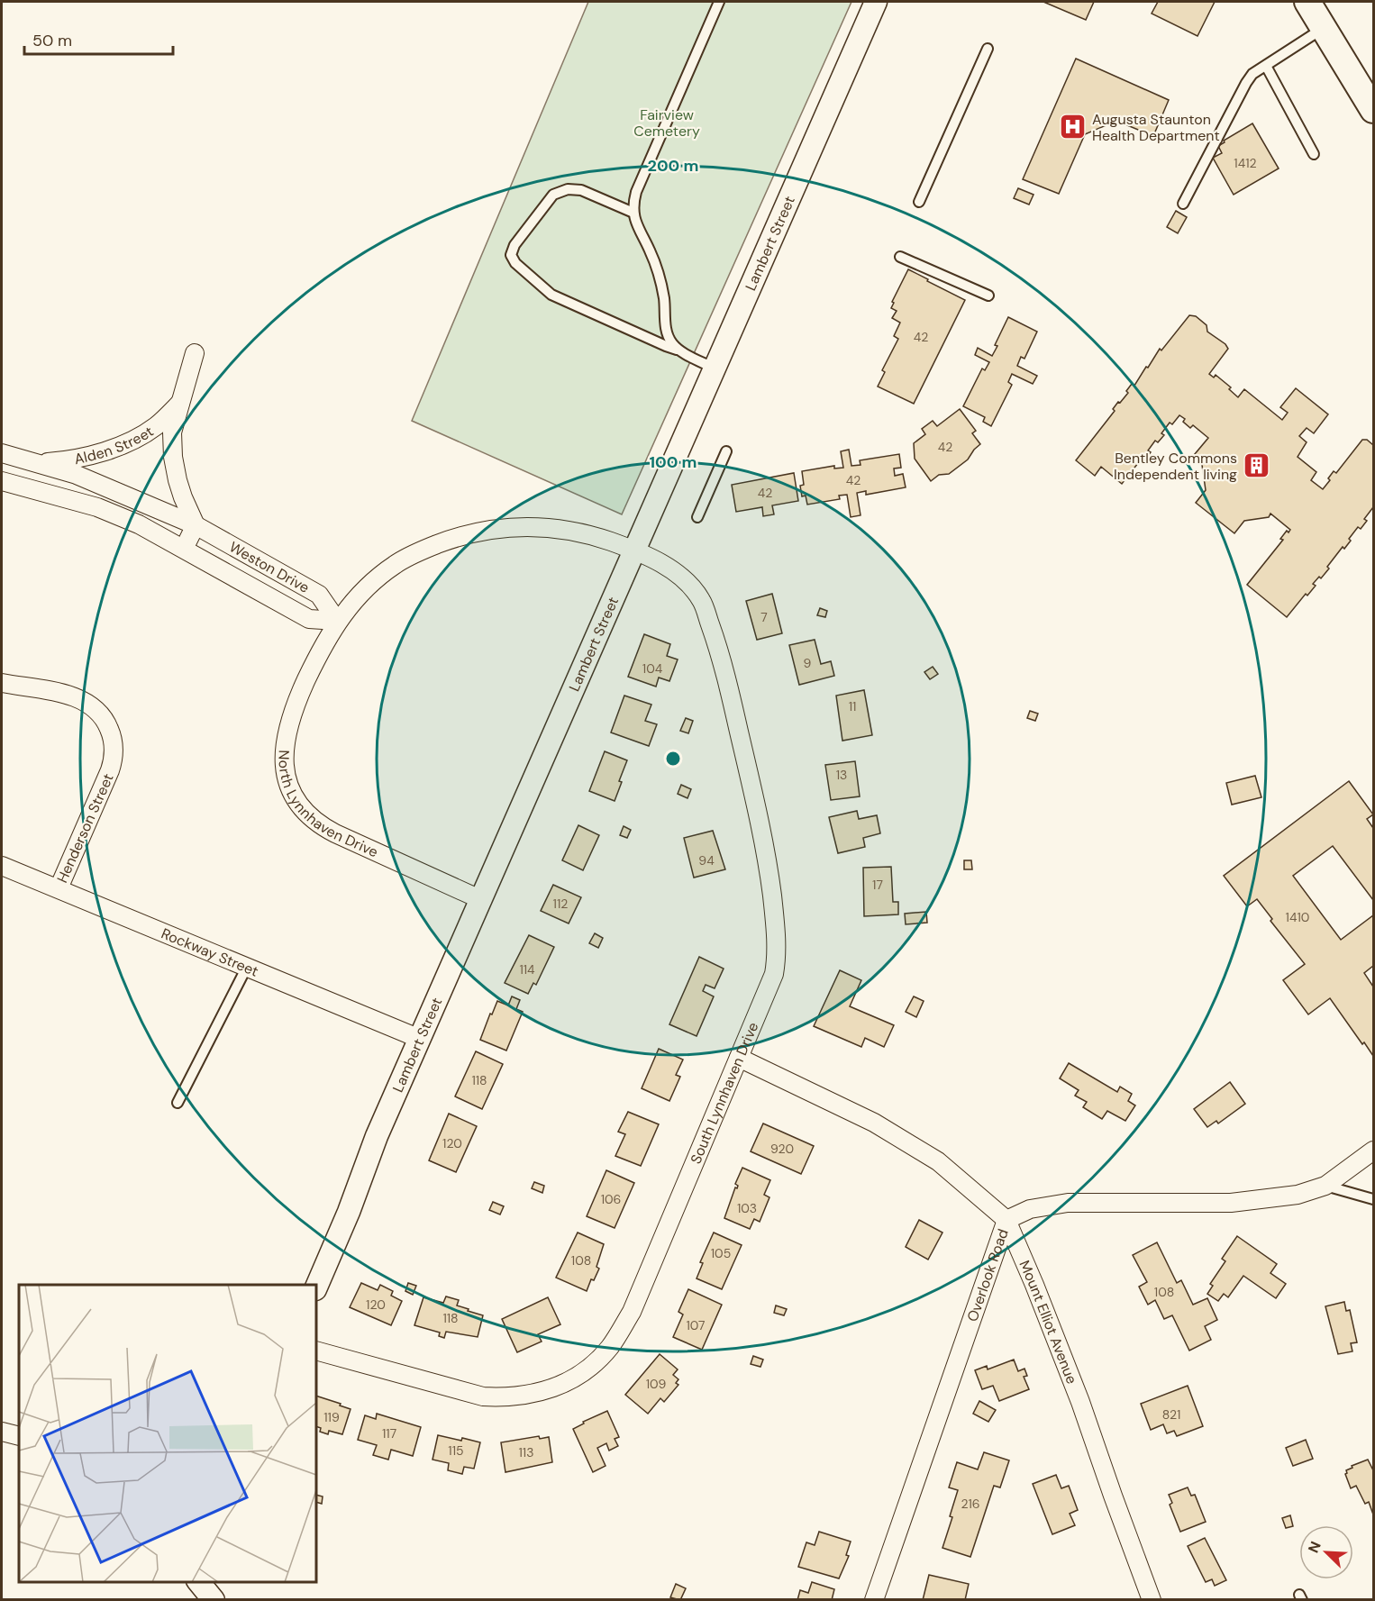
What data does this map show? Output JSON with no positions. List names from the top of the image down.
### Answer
{
  "streets": {
    "street": [
      "Lambert Street",
      "Alden Street",
      "Weston Drive",
      "North Lynnhaven Drive",
      "Henderson Street",
      "Rockway Street",
      "South Lynnhaven Drive",
      "Overlook Road",
      "Mount Elliot Avenue"
    ]
  },
  "crossings": [
    ["Lambert Street", "North Lynnhaven Drive"],
    ["Lambert Street", "Rockway Street"],
    ["Lambert Street", "South Lynnhaven Drive"],
    ["Alden Street", "Weston Drive"],
    ["Weston Drive", "North Lynnhaven Drive"],
    ["North Lynnhaven Drive", "South Lynnhaven Drive"],
    ["Henderson Street", "Rockway Street"],
    ["South Lynnhaven Drive", "Mount Elliot Avenue"],
    ["Overlook Road", "Mount Elliot Avenue"]
  ],
  "parks": ["Fairview Cemetery"],
  "places": {
    "hospital": ["Augusta Staunton Health Department"],
    "building": ["Bentley Commons Independent living"]
  },
  "house_numbers": [
    "1412",
    "42",
    "42",
    "42",
    "42",
    "7",
    "9",
    "104",
    "11",
    "13",
    "94",
    "17",
    "112",
    "1410",
    "114",
    "118",
    "120",
    "920",
    "106",
    "103",
    "105",
    "108",
    "108",
    "120",
    "118",
    "107",
    "109",
    "821",
    "119",
    "117",
    "115",
    "113",
    "216"
  ],
  "scale_bar": "50 m",
  "north": "top left",
  "rings": ["200 m", "100 m"]
}
